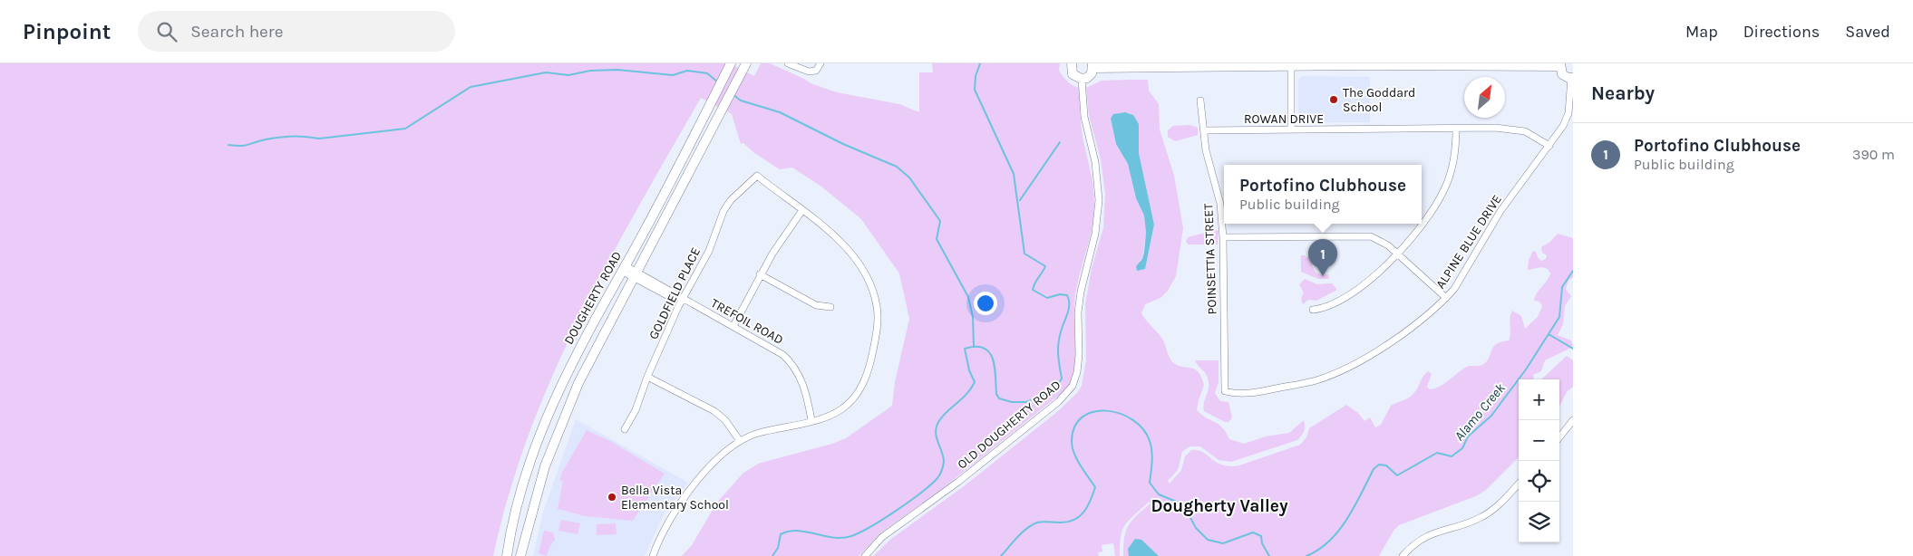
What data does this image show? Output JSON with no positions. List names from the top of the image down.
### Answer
{
  "streets": {
    "main road": ["DOUGHERTY ROAD"],
    "street": [
      "ROWAN DRIVE",
      "ALPINE BLUE DRIVE",
      "POINSETTIA STREET",
      "GOLDFIELD PLACE",
      "TREFOIL ROAD",
      "OLD DOUGHERTY ROAD"
    ]
  },
  "crossings": [
    ["ROWAN DRIVE", "ALPINE BLUE DRIVE"],
    ["ROWAN DRIVE", "POINSETTIA STREET"],
    ["ALPINE BLUE DRIVE", "POINSETTIA STREET"],
    ["GOLDFIELD PLACE", "TREFOIL ROAD"],
    ["DOUGHERTY ROAD", "TREFOIL ROAD"]
  ],
  "districts": ["Dougherty Valley"],
  "water": ["Alamo Creek"],
  "places": ["The Goddard School", "Bella Vista Elementary School"],
  "north": "top right",
  "page": {
    "header": "Pinpoint",
    "search": "Search here",
    "nav": ["Map", "Directions", "Saved"],
    "heading": "Nearby",
    "list": [
      {
        "mark": "1",
        "name": "Portofino Clubhouse",
        "note": "Public building",
        "value": "390 m"
      }
    ],
    "popup": ["Portofino Clubhouse", "Public building"],
    "pins": "1",
    "map_buttons": ["+", "−"]
  }
}
